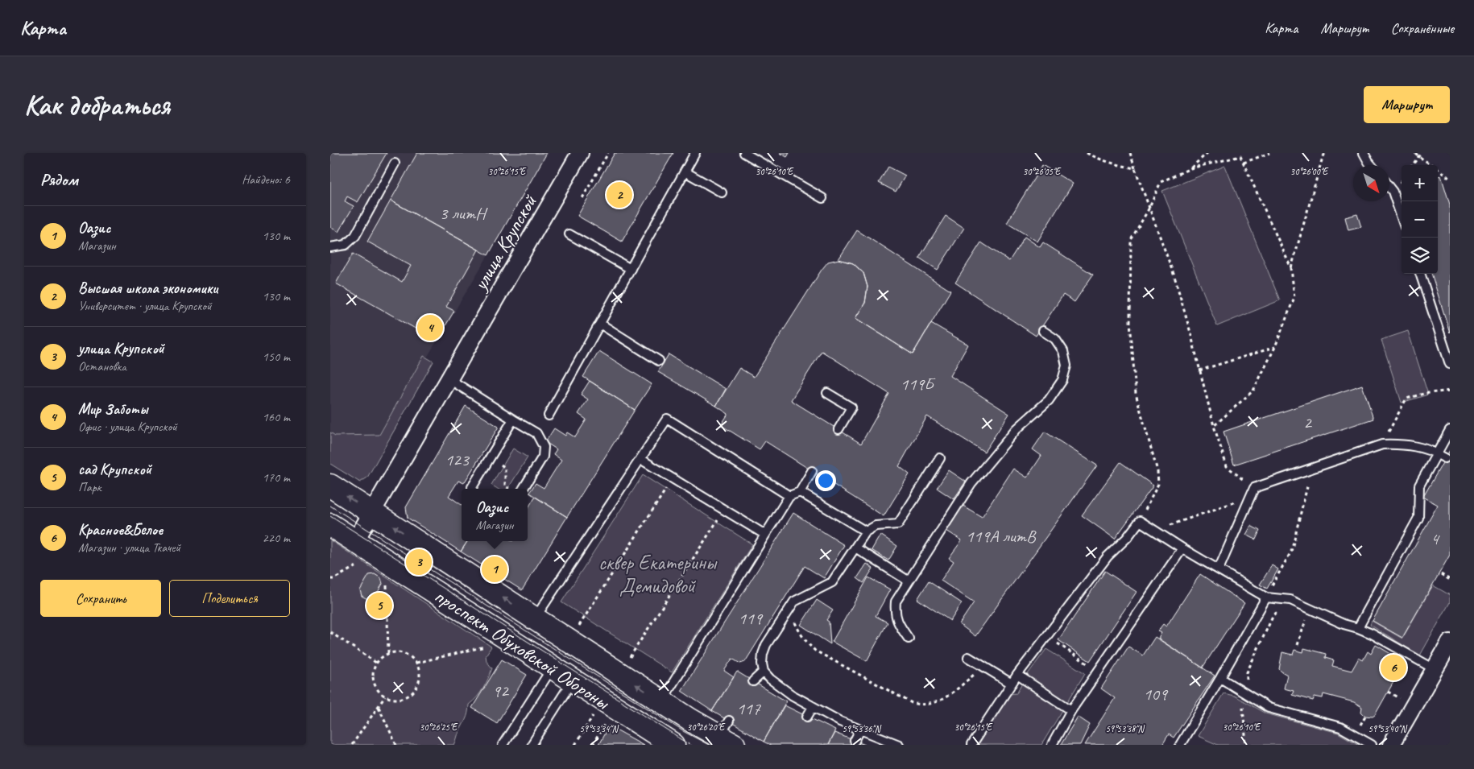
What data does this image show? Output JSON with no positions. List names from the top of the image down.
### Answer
{
  "streets": {
    "main road": ["проспект Обуховской Обороны"],
    "street": ["улица Крупской"]
  },
  "crossings": [
    ["улица Крупской", "проспект Обуховской Обороны"]
  ],
  "parks": ["сквер Екатерины Демидовой"],
  "house_numbers": [
    "3 литН",
    "119Б",
    "2",
    "123",
    "119А литВ",
    "4",
    "119",
    "92",
    "109",
    "117"
  ],
  "north": "bottom right",
  "page": {
    "header": "Карта",
    "nav": ["Карта", "Маршрут", "Сохранённые"],
    "buttons": [
      "Маршрут",
      ["Сохранить", "Поделиться"]
    ],
    "title": "Как добраться",
    "heading": ["Рядом", "Найдено: 6"],
    "map_buttons": ["+", "−"],
    "pins": [
      "2",
      "4",
      "3",
      "1",
      "5",
      "6"
    ],
    "list": [
      {
        "mark": "1",
        "name": "Оазис",
        "note": "Магазин",
        "value": "130 m"
      },
      {
        "mark": "2",
        "name": "Высшая школа экономики",
        "note": "Университет · улица Крупской",
        "value": "130 m"
      },
      {
        "mark": "3",
        "name": "улица Крупской",
        "note": "Остановка",
        "value": "150 m"
      },
      {
        "mark": "4",
        "name": "Мир Заботы",
        "note": "Офис · улица Крупской",
        "value": "160 m"
      },
      {
        "mark": "5",
        "name": "сад Крупской",
        "note": "Парк",
        "value": "170 m"
      },
      {
        "mark": "6",
        "name": "Красное&Белое",
        "note": "Магазин · улица Ткачей",
        "value": "220 m"
      }
    ],
    "popup": ["Оазис", "Магазин"]
  },
  "coordinates": [
    "30°26'15\"E",
    "30°26'10\"E",
    "30°26'05\"E",
    "30°26'00\"E",
    "30°26'25\"E",
    "30°26'20\"E",
    "59°53'34\"N",
    "59°53'36\"N",
    "59°53'38\"N",
    "59°53'40\"N"
  ]
}
